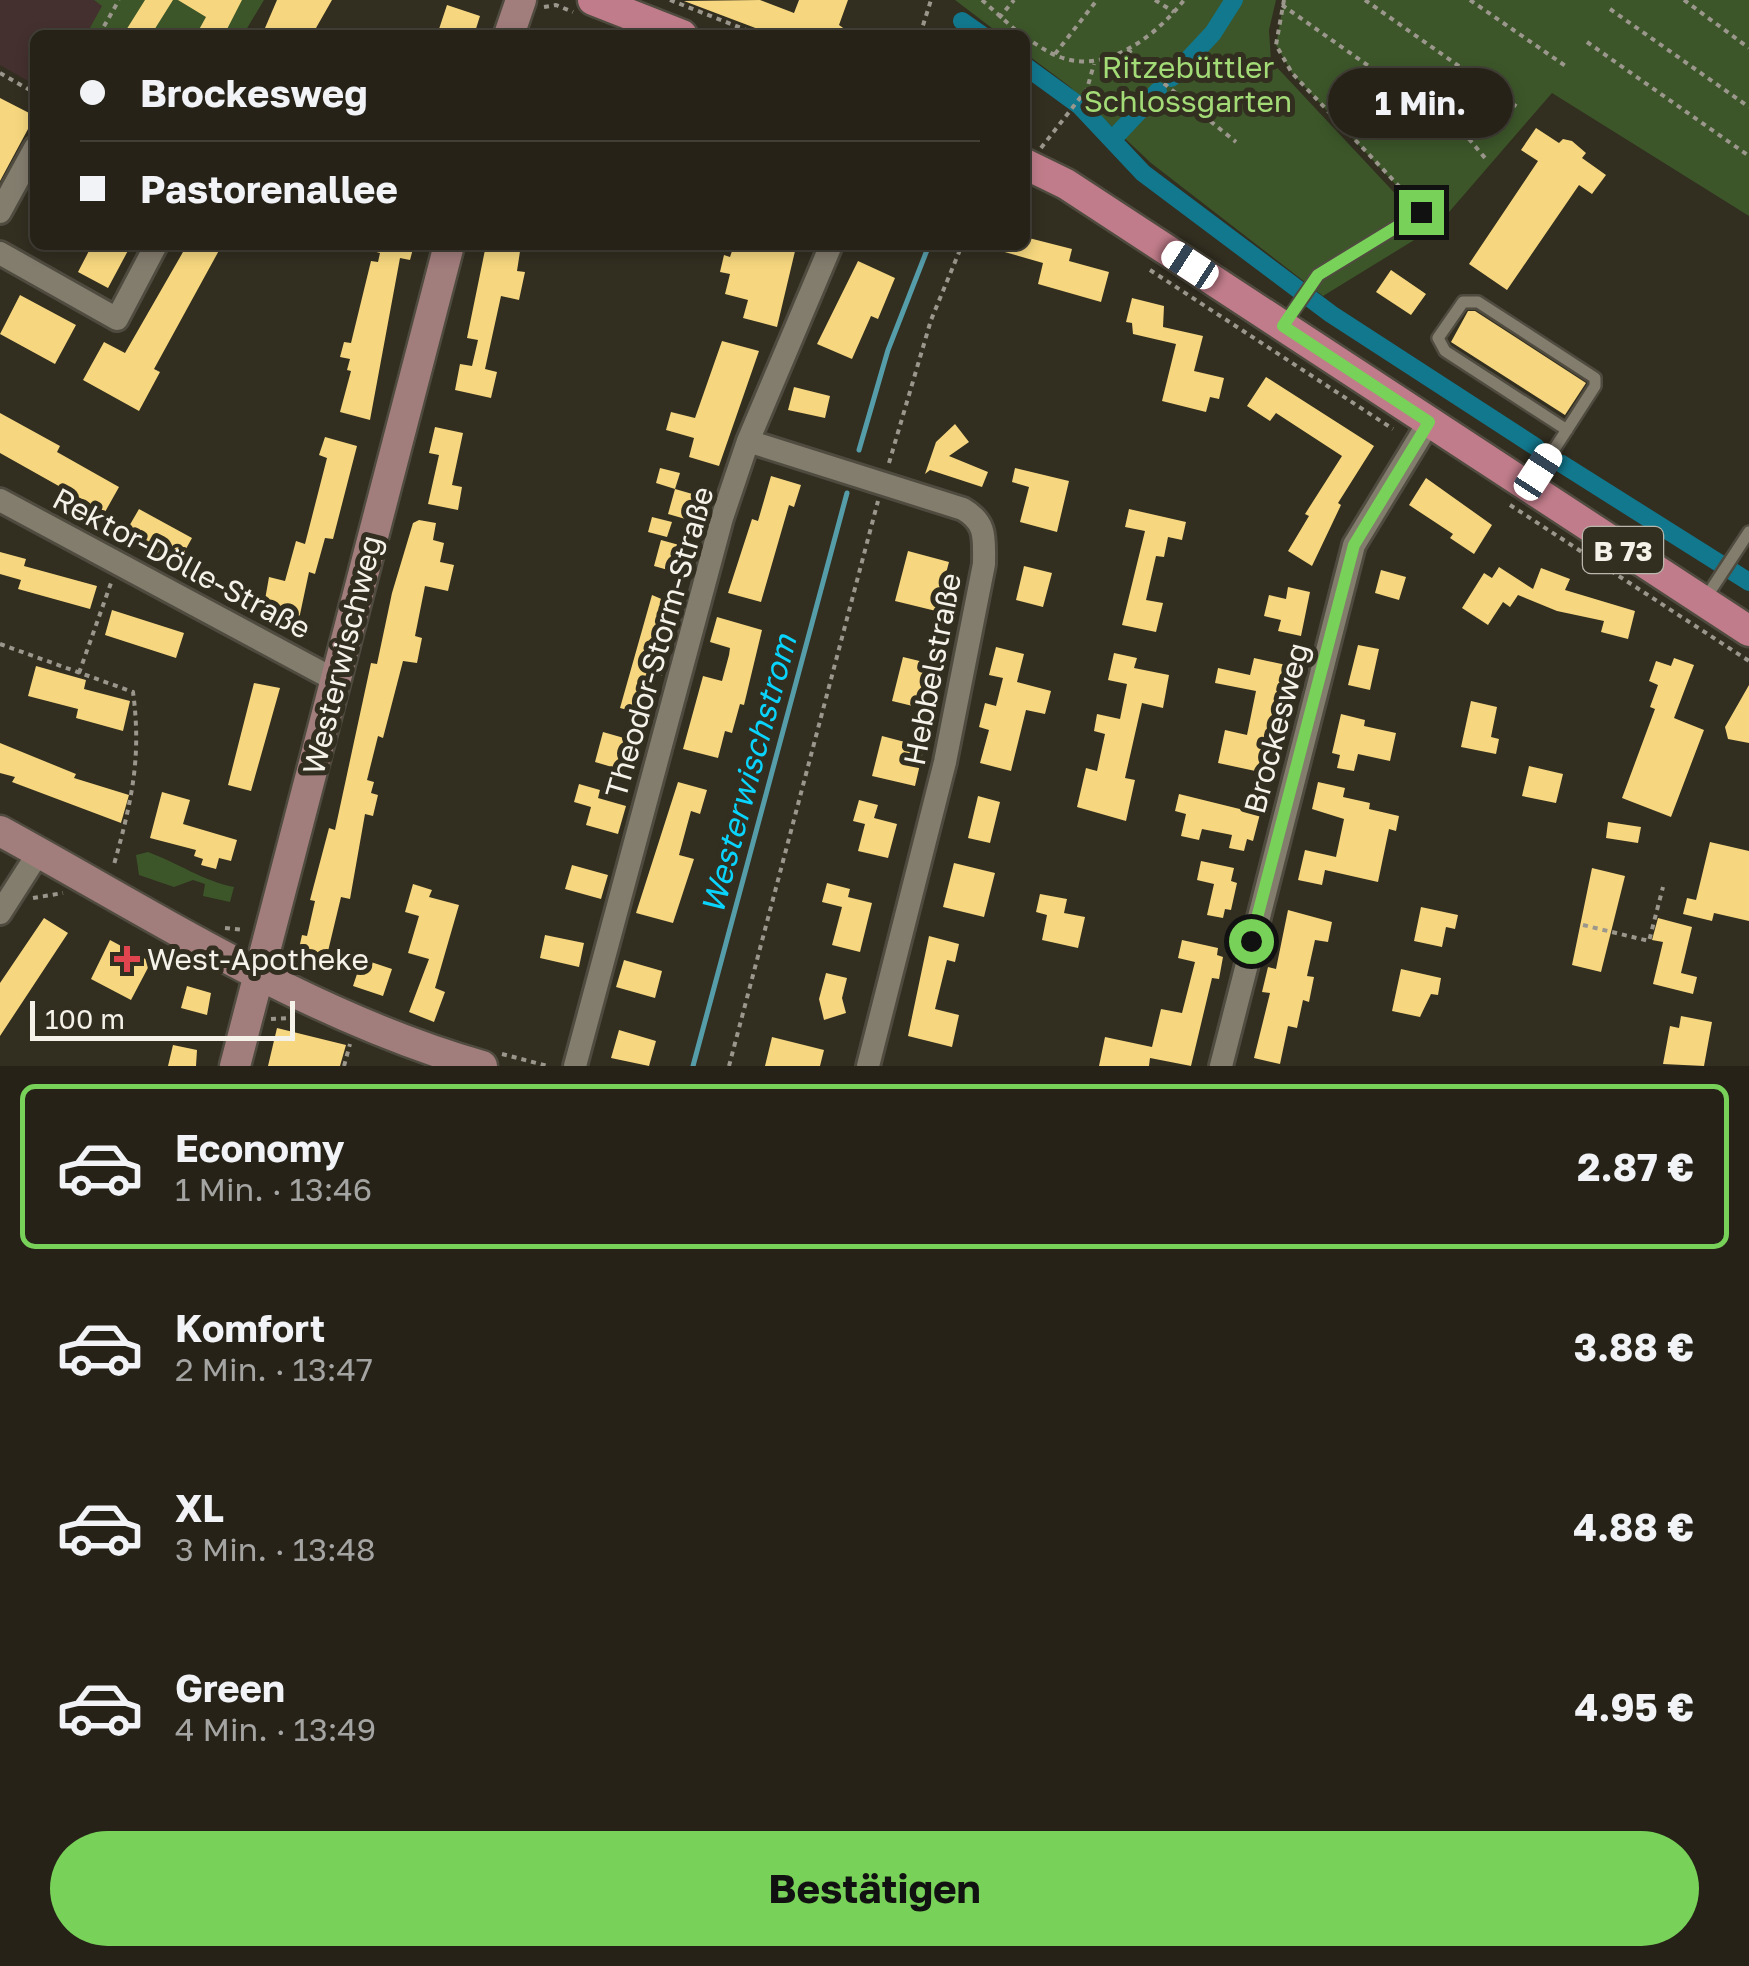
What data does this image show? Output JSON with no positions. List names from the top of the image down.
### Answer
{
  "streets": {
    "main road": ["B 73"],
    "street": [
      "Rektor-Dölle-Straße",
      "Theodor-Storm-Straße",
      "Westerwischweg",
      "Hebbelstraße",
      "Brockesweg"
    ]
  },
  "crossings": [
    ["B 73", "Brockesweg"],
    ["Rektor-Dölle-Straße", "Westerwischweg"],
    ["Theodor-Storm-Straße", "Hebbelstraße"]
  ],
  "water": ["Westerwischstrom"],
  "parks": ["Ritzebüttler Schlossgarten"],
  "places": {
    "health": ["West-Apotheke"]
  },
  "scale_bar": "100 m",
  "page": {
    "banner": ["Brockesweg", "Pastorenallee"],
    "bubble": "1 Min.",
    "scale": "100 m",
    "list": [
      {
        "name": "Economy",
        "note": "1 Min. · 13:46",
        "value": "2.87 €"
      },
      {
        "name": "Komfort",
        "note": "2 Min. · 13:47",
        "value": "3.88 €"
      },
      {
        "name": "XL",
        "note": "3 Min. · 13:48",
        "value": "4.88 €"
      },
      {
        "name": "Green",
        "note": "4 Min. · 13:49",
        "value": "4.95 €"
      }
    ],
    "buttons": "Bestätigen"
  }
}
